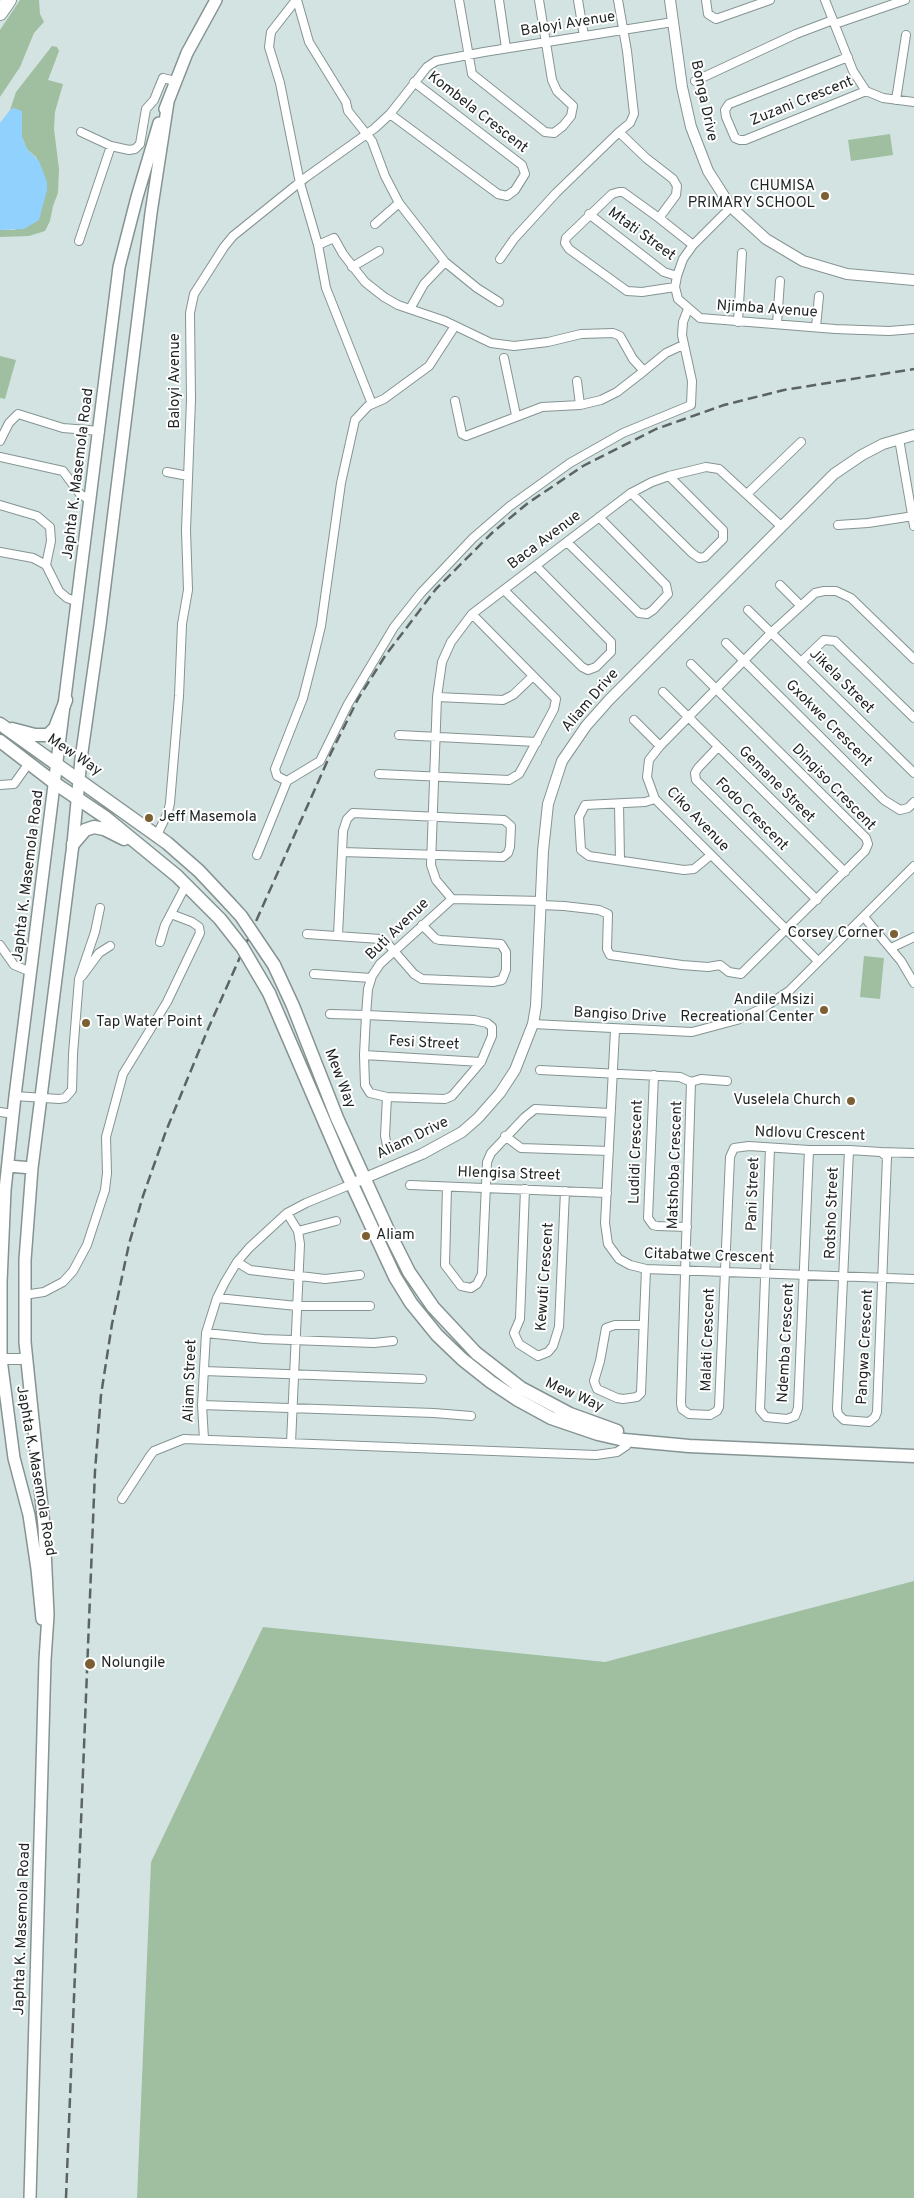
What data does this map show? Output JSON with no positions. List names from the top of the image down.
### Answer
{
  "streets": {
    "main road": ["Japhta K. Masemola Road", "Mew Way"],
    "street": [
      "Baloyi Avenue",
      "Bonga Drive",
      "Zuzani Crescent",
      "Kombela Crescent",
      "Mtati Street",
      "Njimba Avenue",
      "Baca Avenue",
      "Jikela Street",
      "Aliam Drive",
      "Gxokwe Crescent",
      "Gemane Street",
      "Dingiso Crescent",
      "Fodo Crescent",
      "Ciko Avenue",
      "Buti Avenue",
      "Bangiso Drive",
      "Fesi Street",
      "Ndlovu Crescent",
      "Ludidi Crescent",
      "Matshoba Crescent",
      "Hlengisa Street",
      "Pani Street",
      "Rotsho Street",
      "Citabatwe Crescent",
      "Kewuti Crescent",
      "Malati Crescent",
      "Ndemba Crescent",
      "Pangwa Crescent",
      "Aliam Street"
    ]
  },
  "crossings": [
    ["Baloyi Avenue", "Bonga Drive"],
    ["Baloyi Avenue", "Kombela Crescent"],
    ["Baloyi Avenue", "Mew Way"],
    ["Japhta K. Masemola Road", "Mew Way"],
    ["Baca Avenue", "Aliam Drive"],
    ["Baca Avenue", "Buti Avenue"],
    ["Jikela Street", "Ciko Avenue"],
    ["Aliam Drive", "Mew Way"],
    ["Aliam Drive", "Bangiso Drive"],
    ["Aliam Drive", "Aliam Street"],
    ["Gxokwe Crescent", "Ciko Avenue"],
    ["Mew Way", "Aliam Street"],
    ["Gemane Street", "Dingiso Crescent"],
    ["Gemane Street", "Fodo Crescent"],
    ["Gemane Street", "Ciko Avenue"],
    ["Dingiso Crescent", "Fodo Crescent"],
    ["Dingiso Crescent", "Ciko Avenue"],
    ["Ciko Avenue", "Bangiso Drive"],
    ["Buti Avenue", "Fesi Street"],
    ["Bangiso Drive", "Citabatwe Crescent"],
    ["Ndlovu Crescent", "Pani Street"],
    ["Ndlovu Crescent", "Rotsho Street"],
    ["Ndlovu Crescent", "Citabatwe Crescent"],
    ["Ndlovu Crescent", "Malati Crescent"],
    ["Ndlovu Crescent", "Pangwa Crescent"],
    ["Ludidi Crescent", "Matshoba Crescent"],
    ["Matshoba Crescent", "Citabatwe Crescent"],
    ["Matshoba Crescent", "Malati Crescent"],
    ["Hlengisa Street", "Citabatwe Crescent"],
    ["Hlengisa Street", "Kewuti Crescent"],
    ["Pani Street", "Citabatwe Crescent"],
    ["Pani Street", "Ndemba Crescent"],
    ["Rotsho Street", "Citabatwe Crescent"],
    ["Rotsho Street", "Pangwa Crescent"],
    ["Citabatwe Crescent", "Malati Crescent"],
    ["Citabatwe Crescent", "Ndemba Crescent"],
    ["Citabatwe Crescent", "Pangwa Crescent"]
  ],
  "places": [
    "CHUMISA PRIMARY SCHOOL",
    "Jeff Masemola",
    "Corsey Corner",
    "Andile Msizi Recreational Center",
    "Tap Water Point",
    "Vuselela Church",
    "Aliam",
    "Nolungile"
  ]
}
